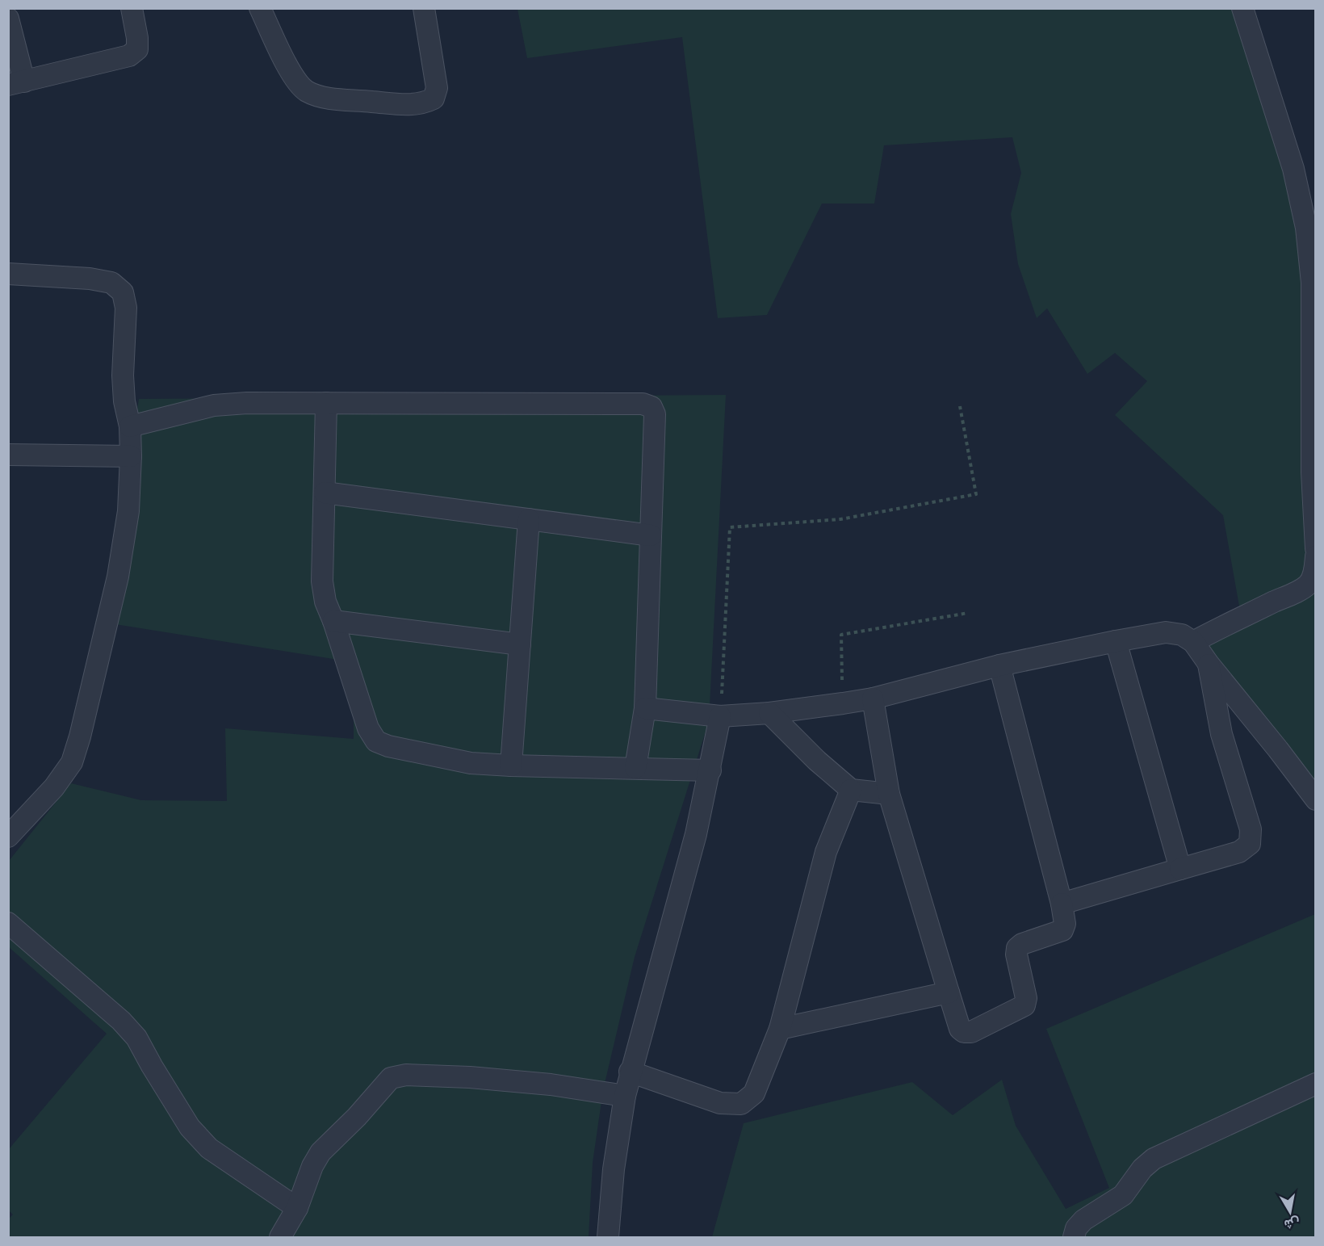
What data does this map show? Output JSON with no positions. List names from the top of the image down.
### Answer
{
  "north": "bottom"
}
